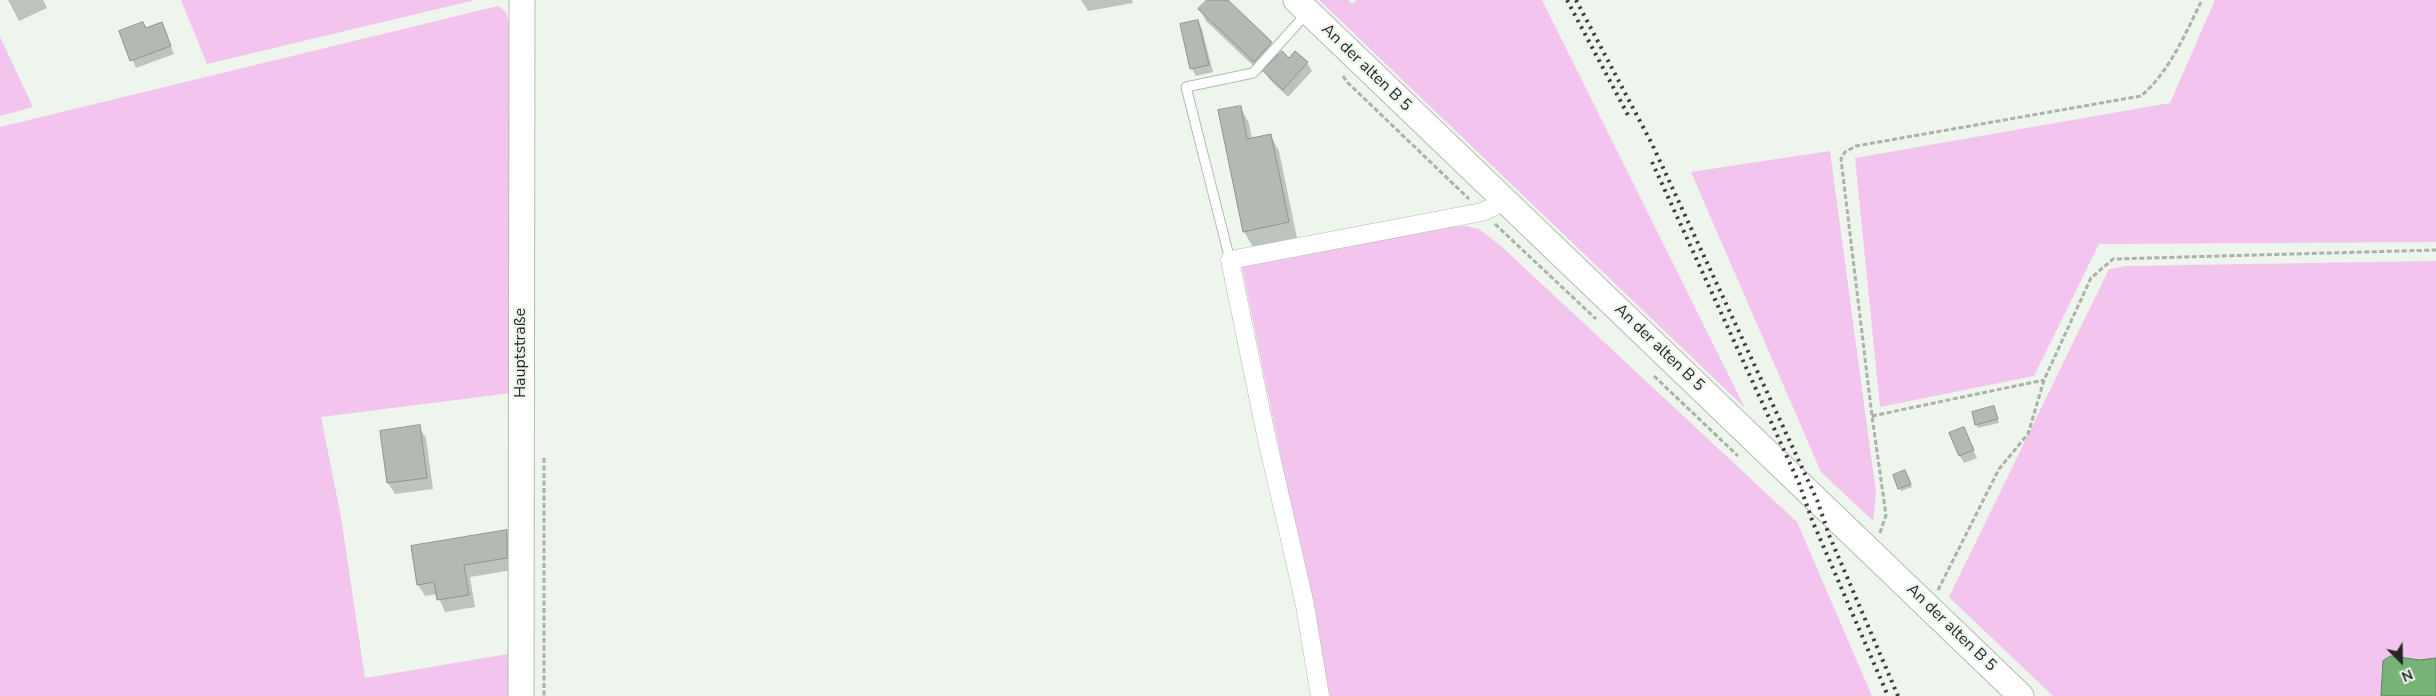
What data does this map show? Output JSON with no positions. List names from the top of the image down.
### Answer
{
  "streets": {
    "main road": ["An der alten B 5", "Hauptstraße"]
  },
  "north": "bottom right"
}
